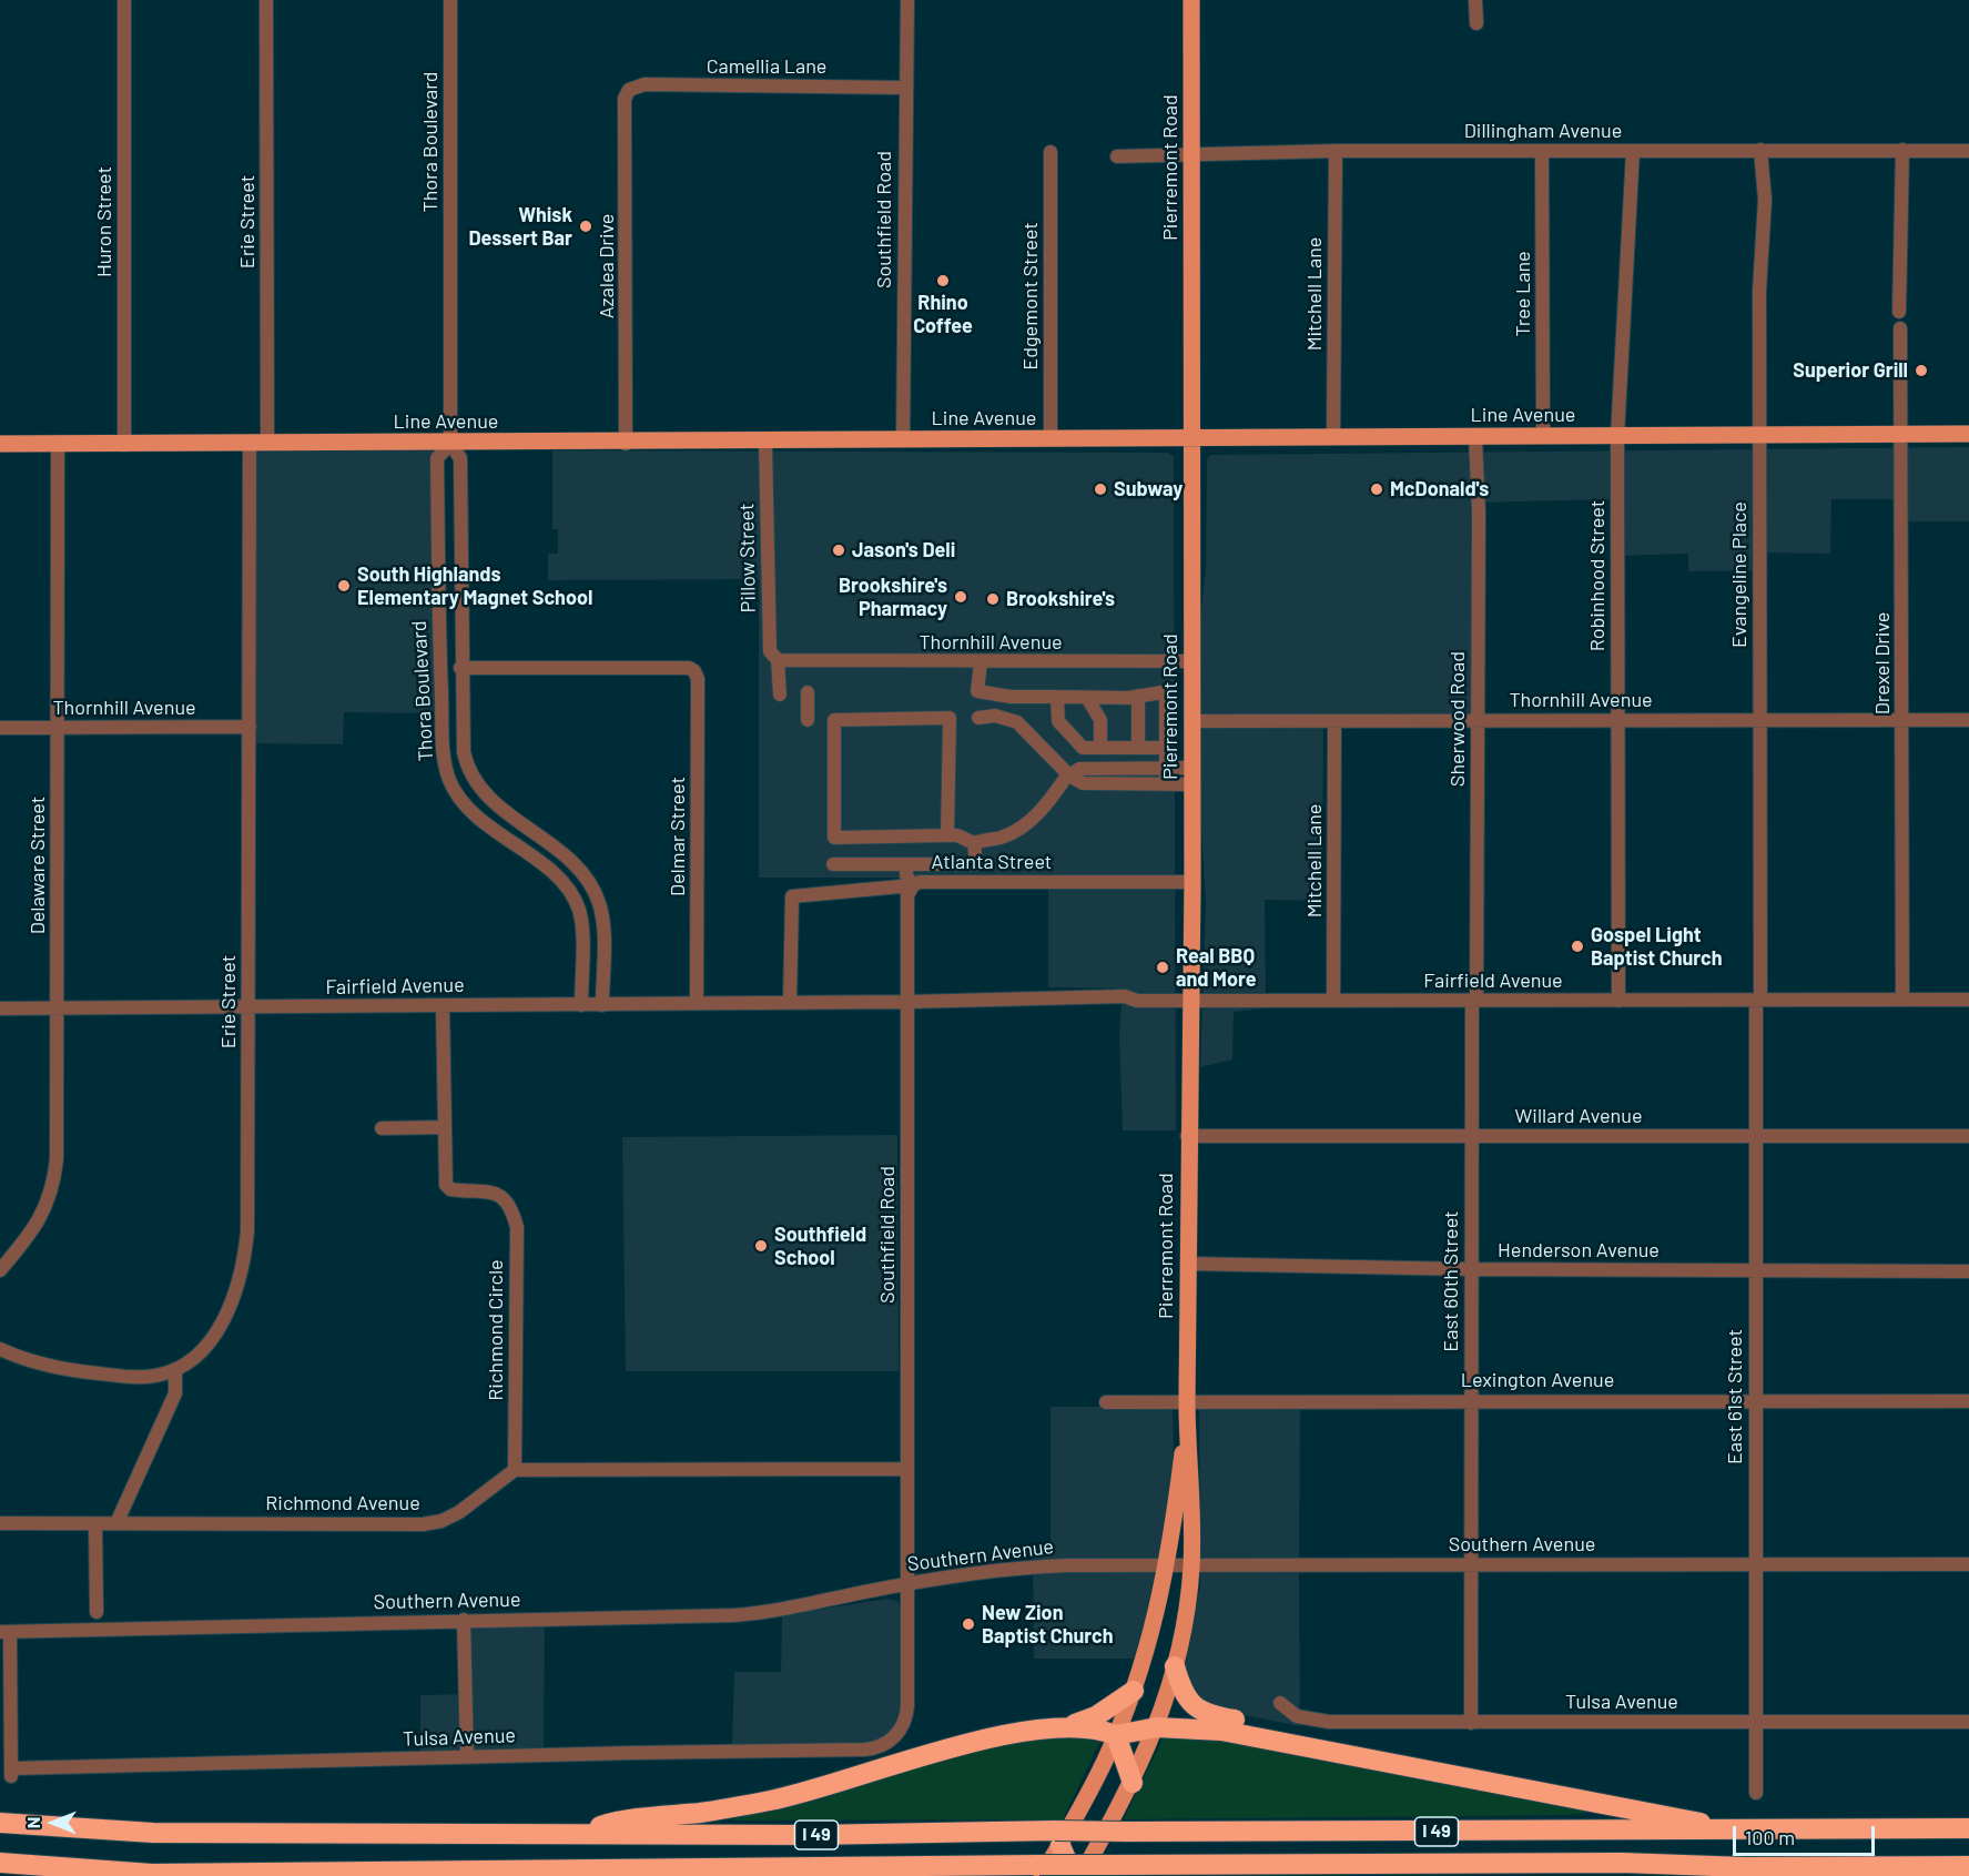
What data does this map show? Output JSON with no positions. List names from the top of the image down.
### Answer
{
  "streets": {
    "highway": ["I 49"],
    "main road": ["Pierremont Road", "Line Avenue"],
    "street": [
      "Camellia Lane",
      "Dillingham Avenue",
      "Thora Boulevard",
      "Southfield Road",
      "Huron Street",
      "Erie Street",
      "Azalea Drive",
      "Mitchell Lane",
      "Tree Lane",
      "Edgemont Street",
      "Pillow Street",
      "Evangeline Place",
      "Robinhood Street",
      "Thornhill Avenue",
      "Drexel Drive",
      "Sherwood Road",
      "Delmar Street",
      "Atlanta Street",
      "Delaware Street",
      "Fairfield Avenue",
      "Willard Avenue",
      "Henderson Avenue",
      "East 60th Street",
      "Richmond Circle",
      "Lexington Avenue",
      "East 61st Street",
      "Richmond Avenue",
      "Southern Avenue",
      "Tulsa Avenue"
    ]
  },
  "crossings": [
    ["Camellia Lane", "Southfield Road"],
    ["Camellia Lane", "Azalea Drive"],
    ["Dillingham Avenue", "Pierremont Road"],
    ["Dillingham Avenue", "Mitchell Lane"],
    ["Dillingham Avenue", "Tree Lane"],
    ["Dillingham Avenue", "Evangeline Place"],
    ["Dillingham Avenue", "Robinhood Street"],
    ["Thora Boulevard", "Line Avenue"],
    ["Thora Boulevard", "Delmar Street"],
    ["Thora Boulevard", "Fairfield Avenue"],
    ["Pierremont Road", "Line Avenue"],
    ["Pierremont Road", "Thornhill Avenue"],
    ["Pierremont Road", "Atlanta Street"],
    ["Pierremont Road", "Fairfield Avenue"],
    ["Pierremont Road", "Willard Avenue"],
    ["Pierremont Road", "Henderson Avenue"],
    ["Pierremont Road", "Lexington Avenue"],
    ["Pierremont Road", "Southern Avenue"],
    ["Pierremont Road", "I 49"],
    ["Southfield Road", "Line Avenue"],
    ["Southfield Road", "Atlanta Street"],
    ["Southfield Road", "Fairfield Avenue"],
    ["Southfield Road", "Southern Avenue"],
    ["Southfield Road", "Tulsa Avenue"],
    ["Huron Street", "Line Avenue"],
    ["Erie Street", "Line Avenue"],
    ["Erie Street", "Thornhill Avenue"],
    ["Erie Street", "Fairfield Avenue"],
    ["Azalea Drive", "Line Avenue"],
    ["Mitchell Lane", "Line Avenue"],
    ["Mitchell Lane", "Thornhill Avenue"],
    ["Mitchell Lane", "Fairfield Avenue"],
    ["Tree Lane", "Line Avenue"],
    ["Edgemont Street", "Line Avenue"],
    ["Line Avenue", "Pillow Street"],
    ["Line Avenue", "Evangeline Place"],
    ["Line Avenue", "Robinhood Street"],
    ["Line Avenue", "Drexel Drive"],
    ["Line Avenue", "Sherwood Road"],
    ["Line Avenue", "Delaware Street"],
    ["Pillow Street", "Thornhill Avenue"],
    ["Evangeline Place", "Thornhill Avenue"],
    ["Evangeline Place", "Fairfield Avenue"],
    ["Evangeline Place", "East 61st Street"],
    ["Robinhood Street", "Thornhill Avenue"],
    ["Robinhood Street", "Fairfield Avenue"],
    ["Thornhill Avenue", "Drexel Drive"],
    ["Thornhill Avenue", "Sherwood Road"],
    ["Thornhill Avenue", "Delaware Street"],
    ["Drexel Drive", "Fairfield Avenue"],
    ["Sherwood Road", "Fairfield Avenue"],
    ["Sherwood Road", "East 60th Street"],
    ["Delmar Street", "Fairfield Avenue"],
    ["Atlanta Street", "Fairfield Avenue"],
    ["Delaware Street", "Fairfield Avenue"],
    ["Fairfield Avenue", "East 60th Street"],
    ["Fairfield Avenue", "East 61st Street"],
    ["Willard Avenue", "East 60th Street"],
    ["Willard Avenue", "East 61st Street"],
    ["Henderson Avenue", "East 60th Street"],
    ["Henderson Avenue", "East 61st Street"],
    ["East 60th Street", "Lexington Avenue"],
    ["East 60th Street", "Southern Avenue"],
    ["East 60th Street", "Tulsa Avenue"],
    ["Richmond Circle", "Richmond Avenue"],
    ["Lexington Avenue", "East 61st Street"],
    ["East 61st Street", "Southern Avenue"],
    ["East 61st Street", "Tulsa Avenue"]
  ],
  "places": [
    "Whisk Dessert Bar",
    "Rhino Coffee",
    "Superior Grill",
    "Subway",
    "McDonald's",
    "Jason's Deli",
    "South Highlands Elementary Magnet School",
    "Brookshire's Pharmacy",
    "Brookshire's",
    "Gospel Light Baptist Church",
    "Real BBQ and More",
    "Southfield School",
    "New Zion Baptist Church"
  ],
  "scale_bar": "100 m",
  "north": "left"
}
